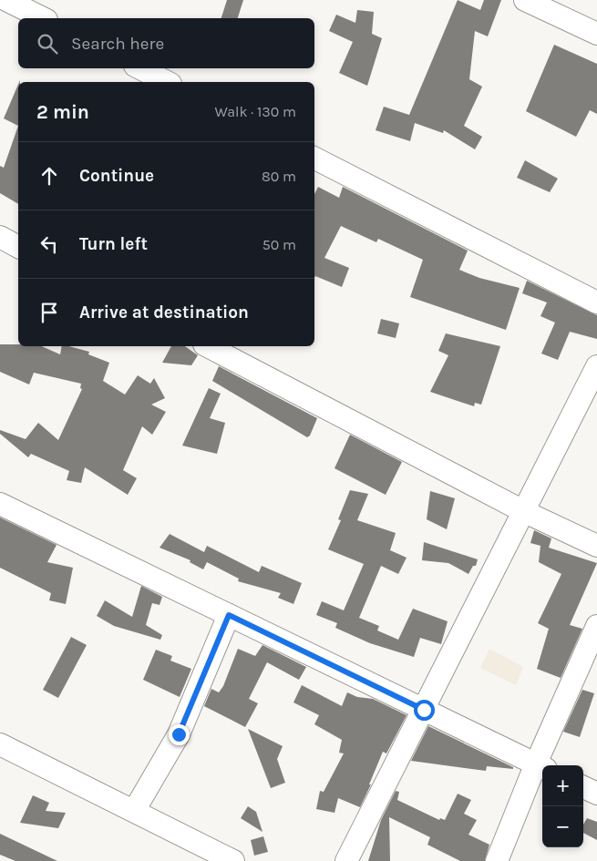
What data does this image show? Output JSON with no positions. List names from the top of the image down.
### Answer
{
  "page": {
    "search": "Search here",
    "heading": ["2 min", "Walk · 130 m"],
    "list": [
      ["Continue", "80 m"],
      ["Turn left", "50 m"],
      "Arrive at destination"
    ],
    "map_buttons": ["+", "−"]
  }
}
